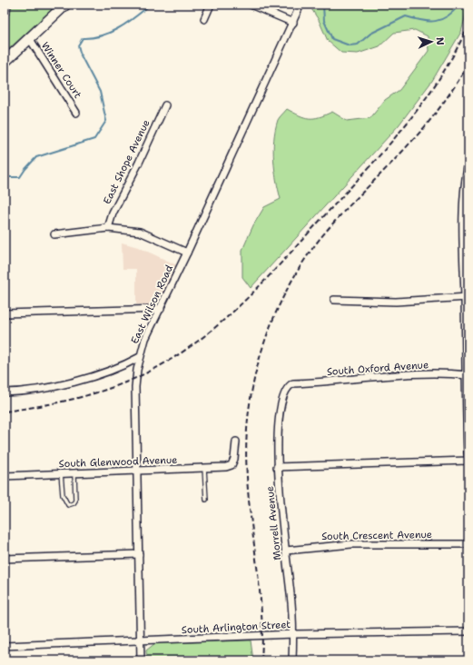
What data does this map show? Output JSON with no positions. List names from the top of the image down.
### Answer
{
  "streets": {
    "street": [
      "Winner Court",
      "East Shope Avenue",
      "East Wilson Road",
      "South Oxford Avenue",
      "South Glenwood Avenue",
      "Morrell Avenue",
      "South Crescent Avenue",
      "South Arlington Street"
    ]
  },
  "crossings": [
    ["East Wilson Road", "South Glenwood Avenue"],
    ["East Wilson Road", "South Arlington Street"],
    ["South Oxford Avenue", "Morrell Avenue"],
    ["Morrell Avenue", "South Crescent Avenue"],
    ["Morrell Avenue", "South Arlington Street"]
  ],
  "north": "right"
}
